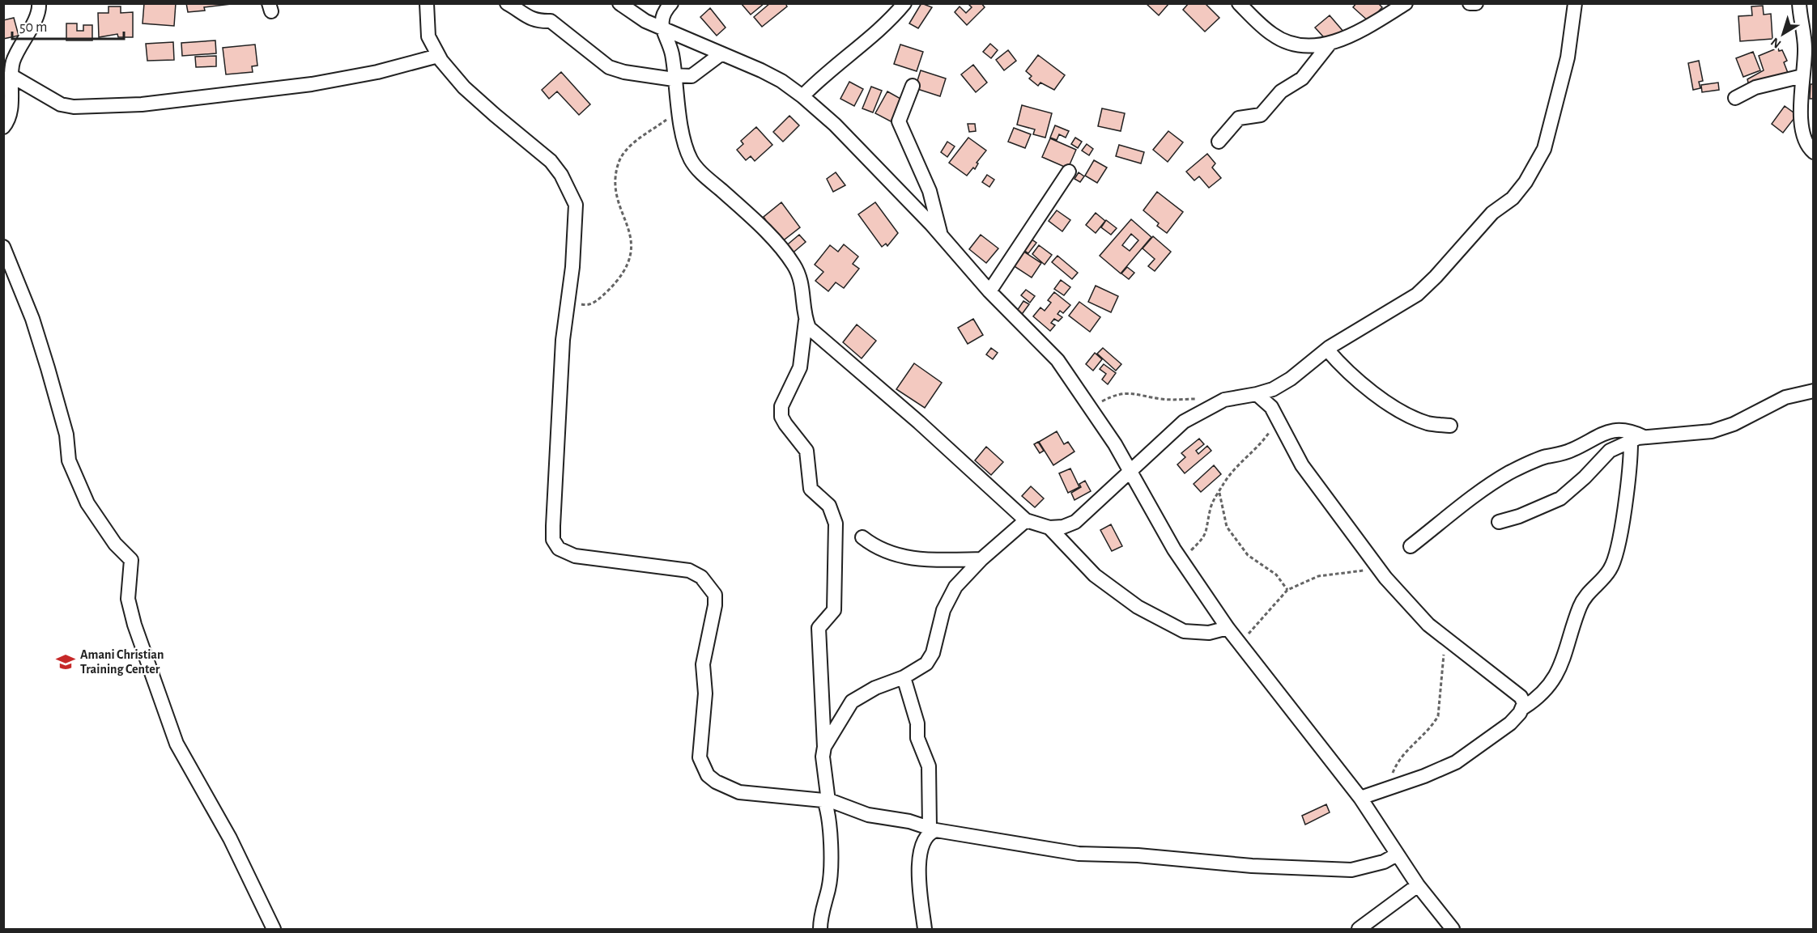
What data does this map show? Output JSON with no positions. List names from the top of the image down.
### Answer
{
  "places": {
    "school or university": ["Amani Christian Training Center"]
  },
  "scale_bar": "50 m",
  "north": "bottom left"
}
